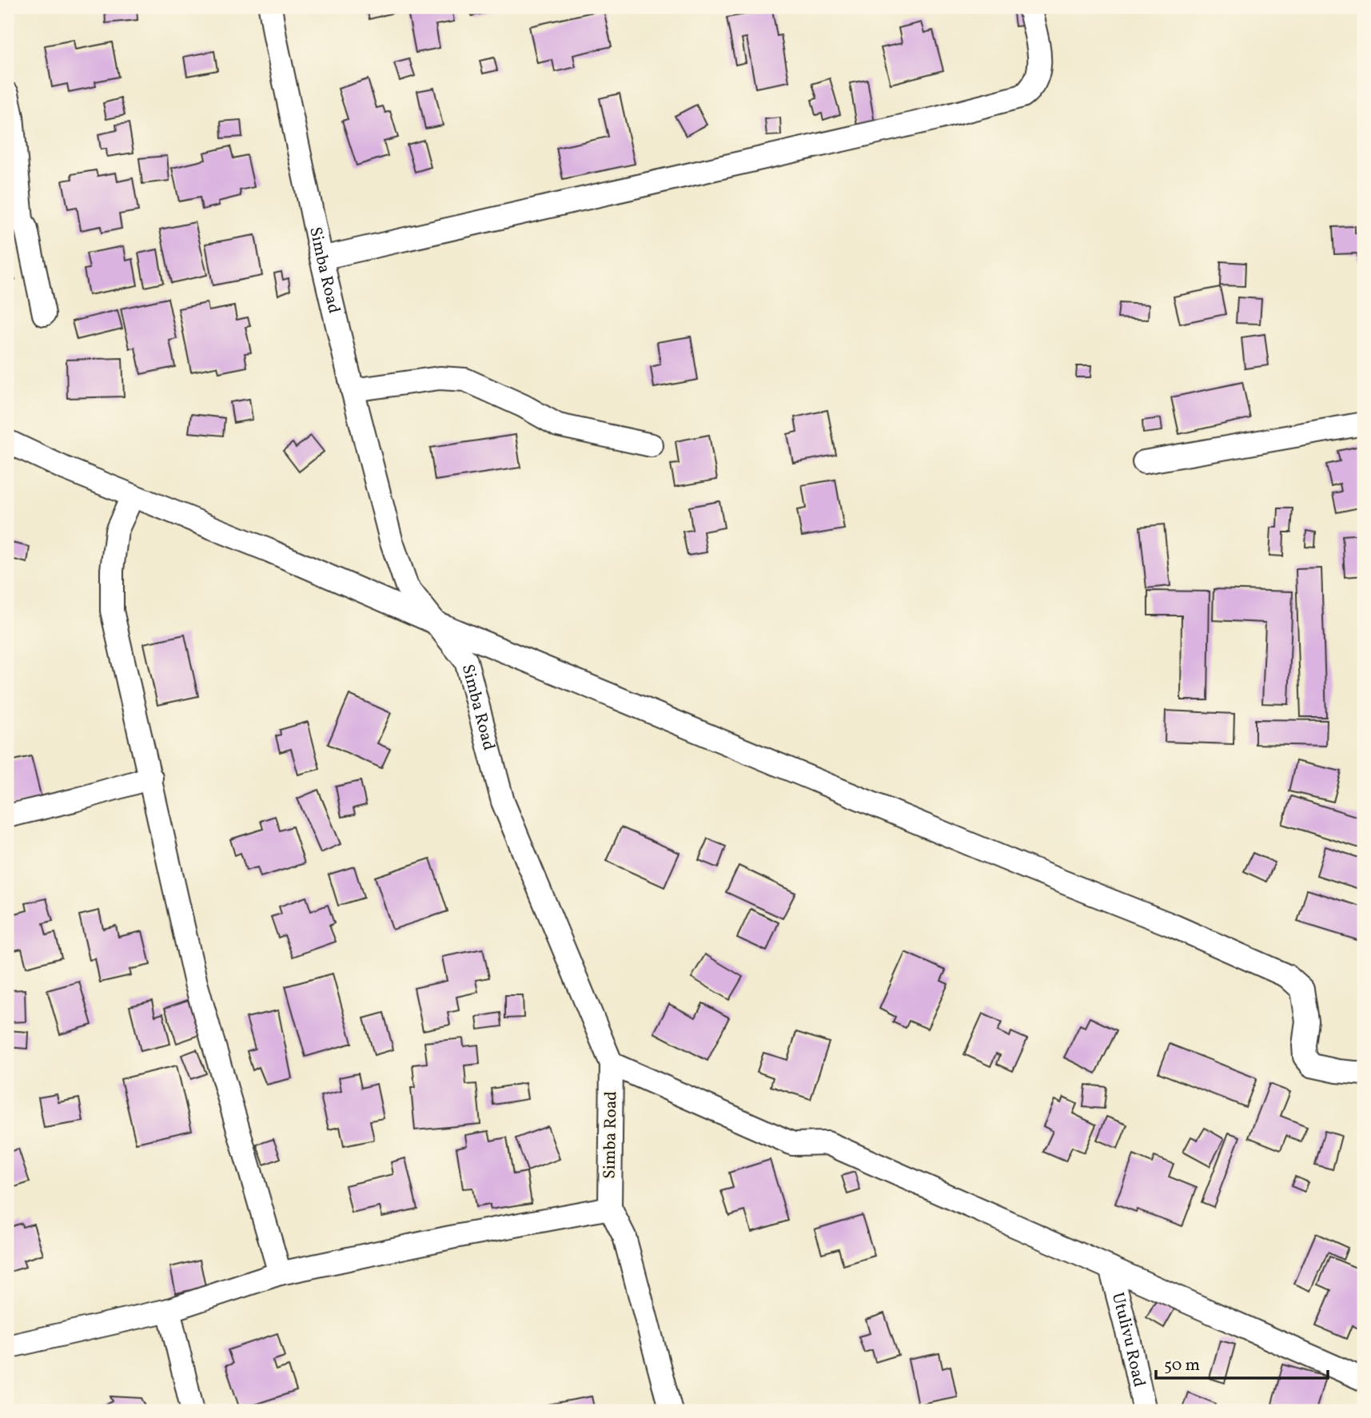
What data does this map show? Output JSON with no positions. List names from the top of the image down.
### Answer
{
  "streets": {
    "street": ["Simba Road", "Utulivu Road"]
  },
  "scale_bar": "50 m"
}
